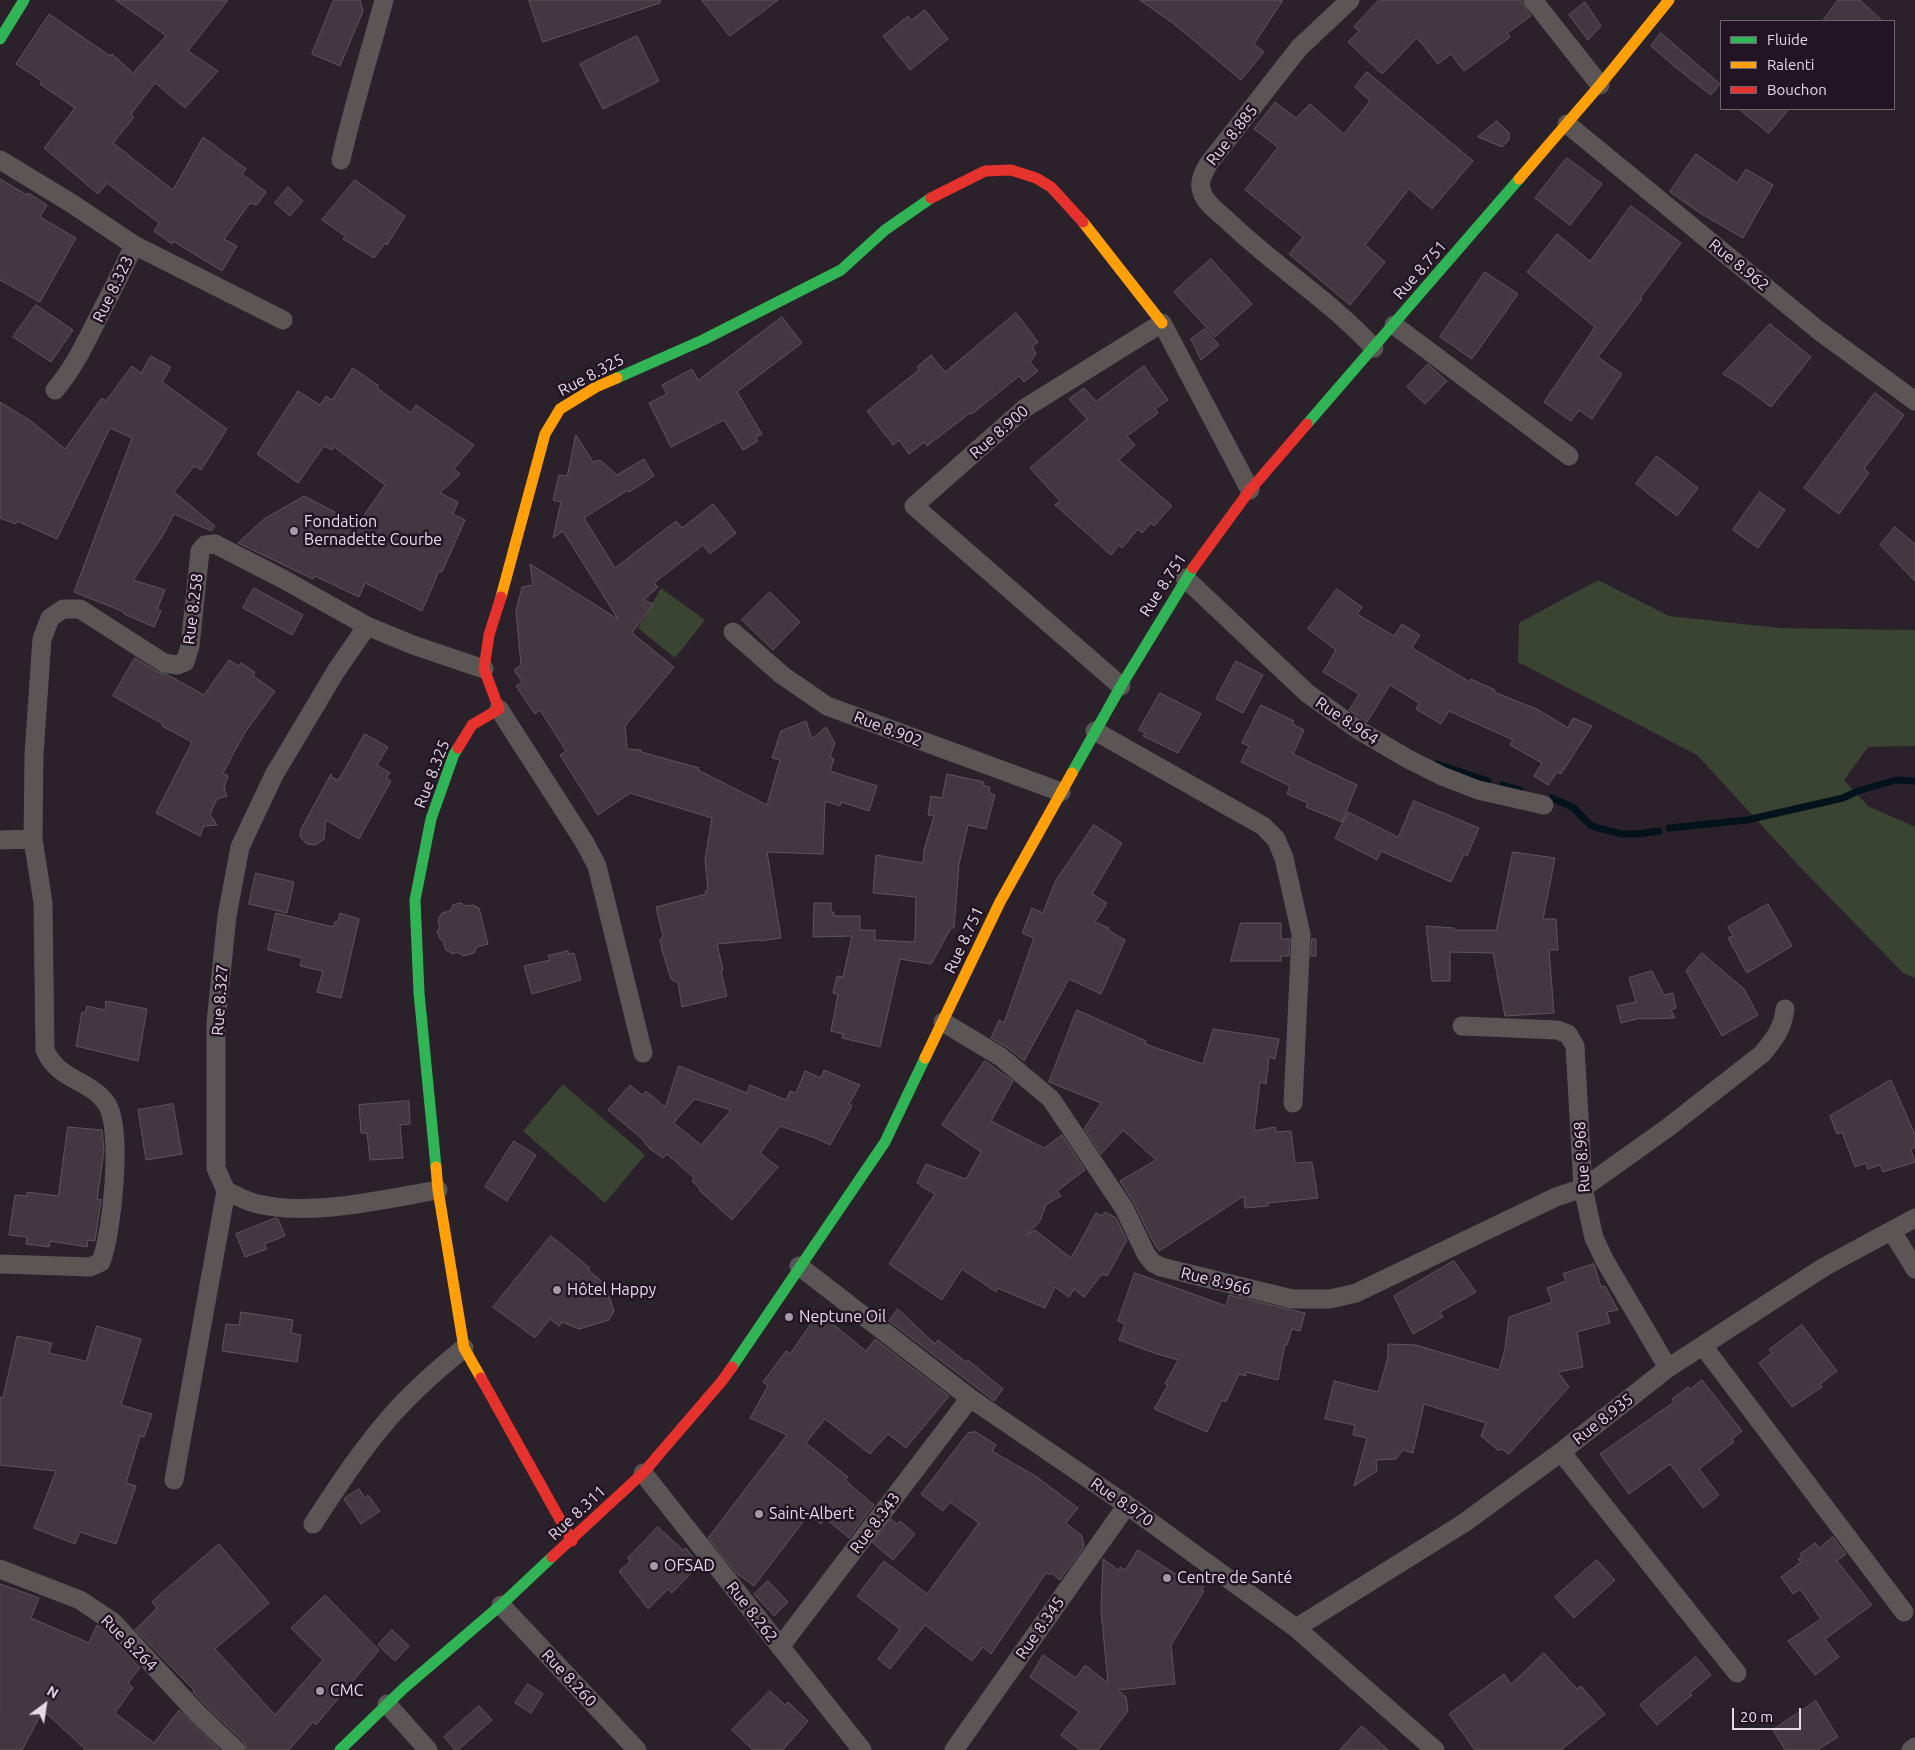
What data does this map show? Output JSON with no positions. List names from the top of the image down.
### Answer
{
  "streets": {
    "main road": ["Rue 8.751", "Rue 8.325", "Rue 8.311"],
    "street": [
      "Rue 8.885",
      "Rue 8.962",
      "Rue 8.323",
      "Rue 8.900",
      "Rue 8.258",
      "Rue 8.964",
      "Rue 8.902",
      "Rue 8.327",
      "Rue 8.968",
      "Rue 8.966",
      "Rue 8.935",
      "Rue 8.970",
      "Rue 8.343",
      "Rue 8.262",
      "Rue 8.345",
      "Rue 8.264",
      "Rue 8.260"
    ]
  },
  "crossings": [
    ["Rue 8.885", "Rue 8.751"],
    ["Rue 8.962", "Rue 8.751"],
    ["Rue 8.751", "Rue 8.900"],
    ["Rue 8.751", "Rue 8.964"],
    ["Rue 8.751", "Rue 8.902"],
    ["Rue 8.751", "Rue 8.966"],
    ["Rue 8.751", "Rue 8.970"],
    ["Rue 8.751", "Rue 8.311"],
    ["Rue 8.325", "Rue 8.900"],
    ["Rue 8.325", "Rue 8.258"],
    ["Rue 8.325", "Rue 8.311"],
    ["Rue 8.258", "Rue 8.327"],
    ["Rue 8.968", "Rue 8.966"],
    ["Rue 8.968", "Rue 8.935"],
    ["Rue 8.935", "Rue 8.970"],
    ["Rue 8.970", "Rue 8.311"],
    ["Rue 8.970", "Rue 8.343"],
    ["Rue 8.970", "Rue 8.345"],
    ["Rue 8.311", "Rue 8.262"],
    ["Rue 8.311", "Rue 8.260"],
    ["Rue 8.343", "Rue 8.262"]
  ],
  "places": [
    "Fondation Bernadette Courbe",
    "Hôtel Happy",
    "Neptune Oil",
    "Saint-Albert",
    "OFSAD",
    "Centre de Santé",
    "CMC"
  ],
  "legend": ["Fluide", "Ralenti", "Bouchon"],
  "scale_bar": "20 m",
  "north": "top right"
}
